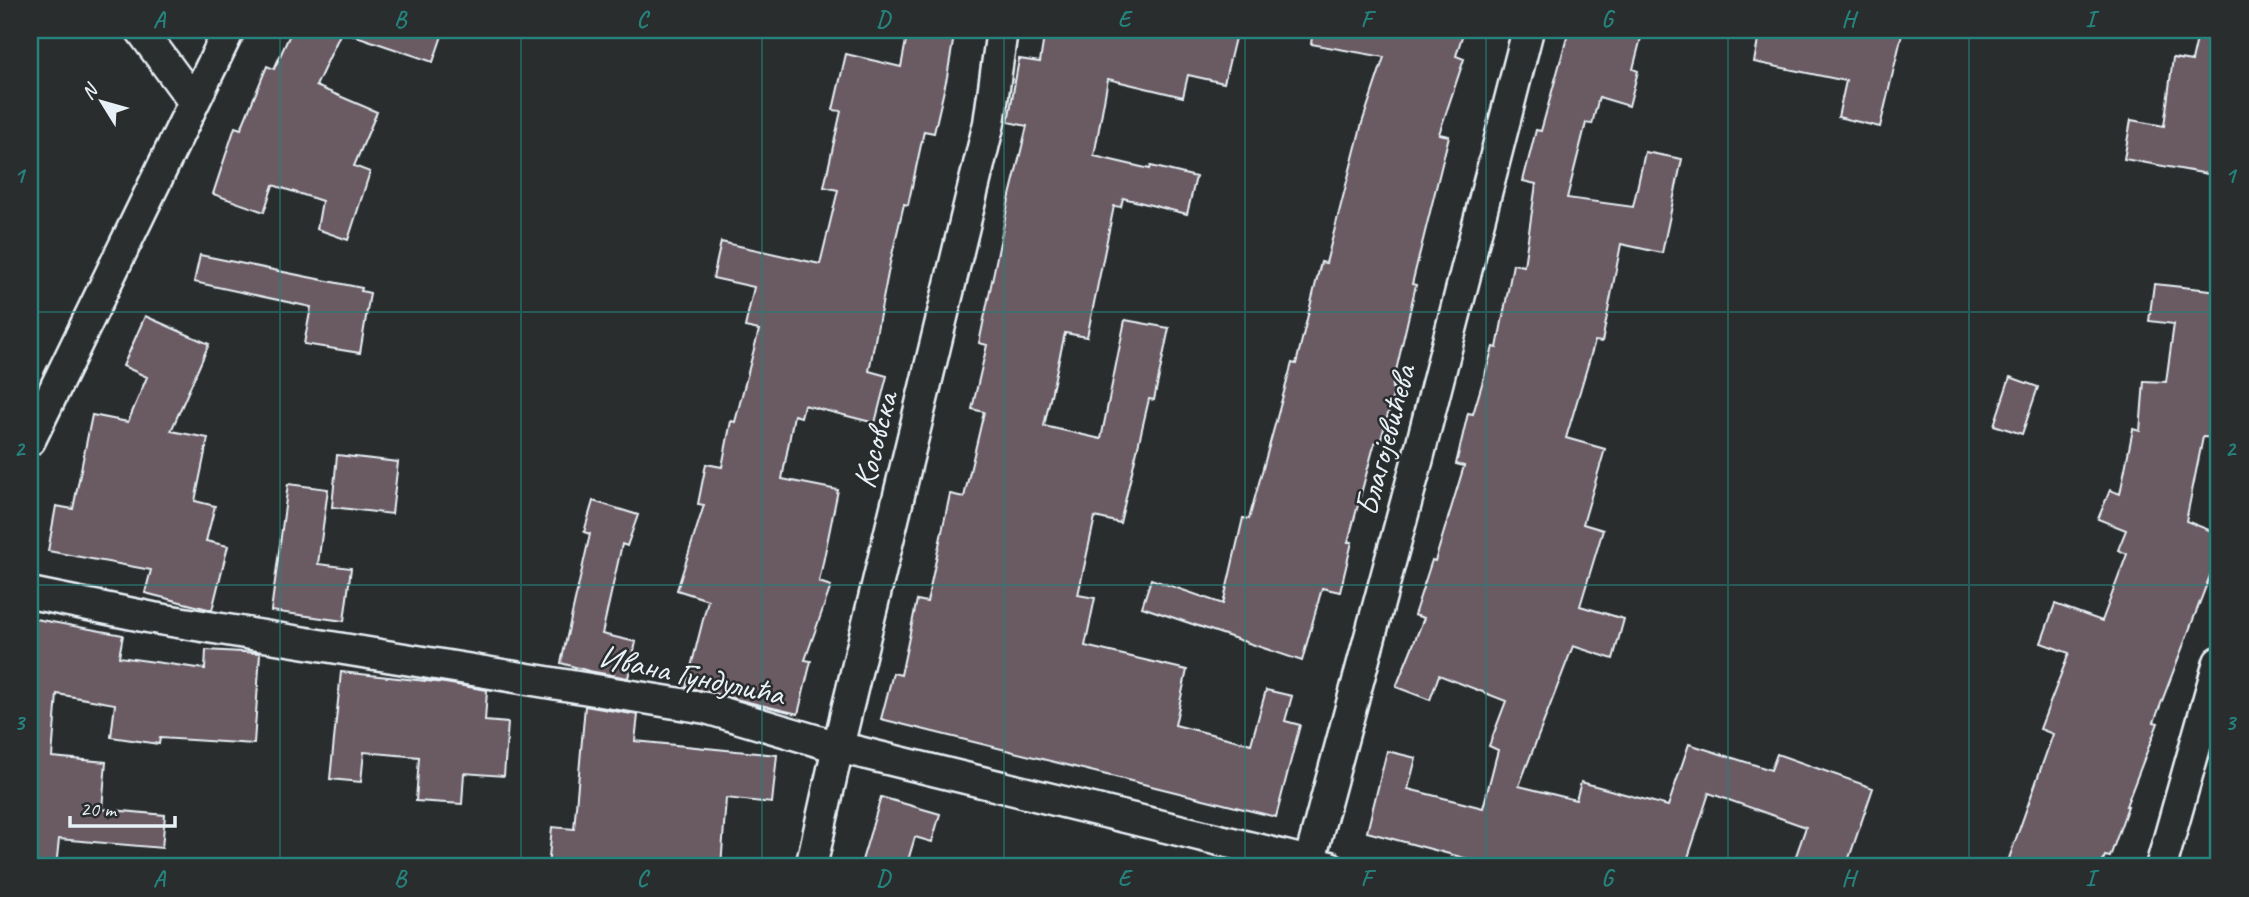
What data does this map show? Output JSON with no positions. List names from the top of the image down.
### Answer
{
  "streets": {
    "street": ["Косовска", "Благојевићева", "Ивана Гундулића"]
  },
  "crossings": [
    ["Косовска", "Ивана Гундулића"],
    ["Благојевићева", "Ивана Гундулића"]
  ],
  "scale_bar": "20 m",
  "north": "top left",
  "grid": {
    "columns": [
      "A",
      "B",
      "C",
      "D",
      "E",
      "F",
      "G",
      "H",
      "I"
    ],
    "rows": ["1", "2", "3"]
  }
}
